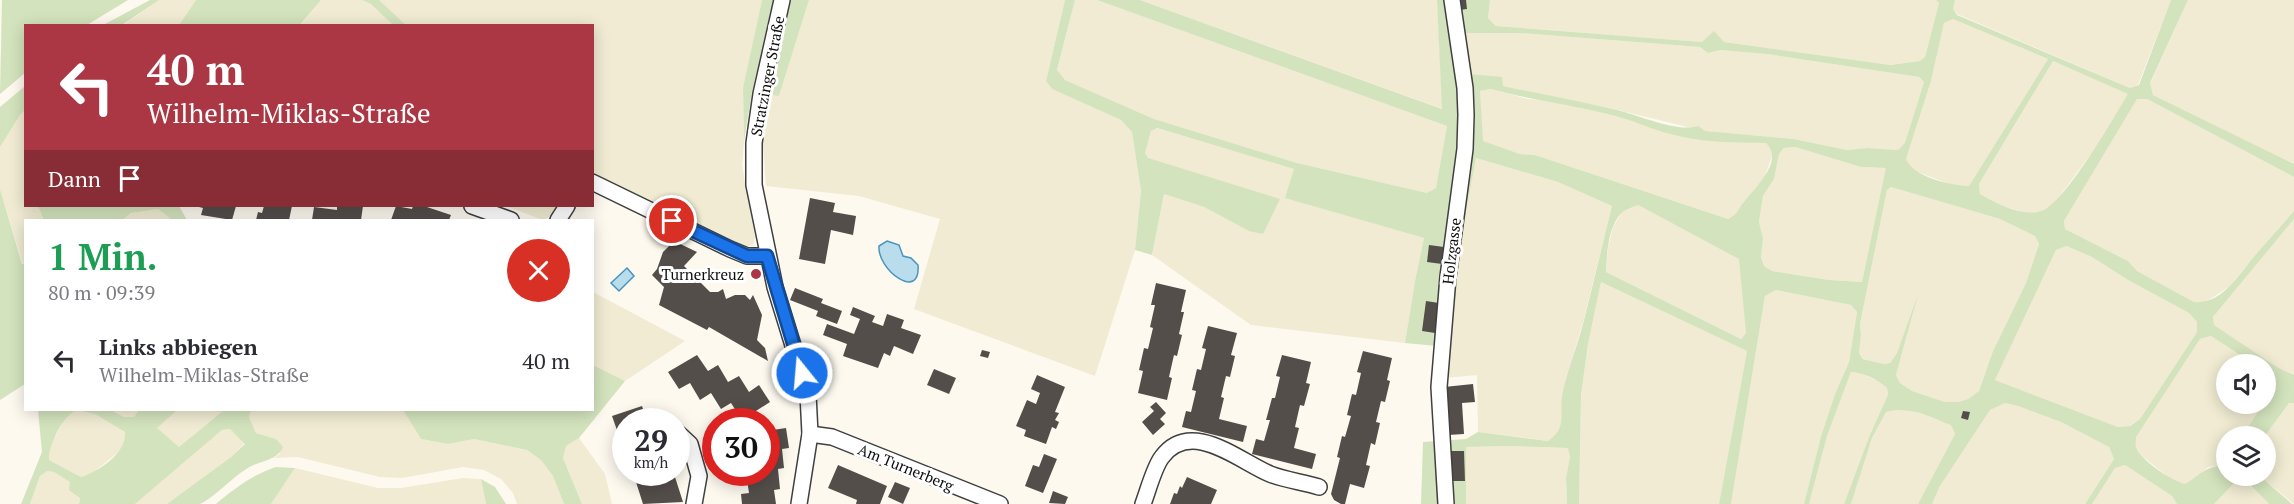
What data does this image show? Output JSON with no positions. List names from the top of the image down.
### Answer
{
  "streets": {
    "street": ["Stratzinger Straße", "Holzgasse", "Am Turnerberg"]
  },
  "crossings": [
    ["Stratzinger Straße", "Am Turnerberg"]
  ],
  "places": ["Turnerkreuz"],
  "page": {
    "turn": ["40 m", "Wilhelm-Miklas-Straße"],
    "then": "Dann",
    "heading": ["1 Min.", "80 m · 09:39"],
    "list": [
      {
        "name": "Links abbiegen",
        "note": "Wilhelm-Miklas-Straße",
        "value": "40 m"
      }
    ],
    "speed": "29 km/h",
    "limit": "30"
  }
}
